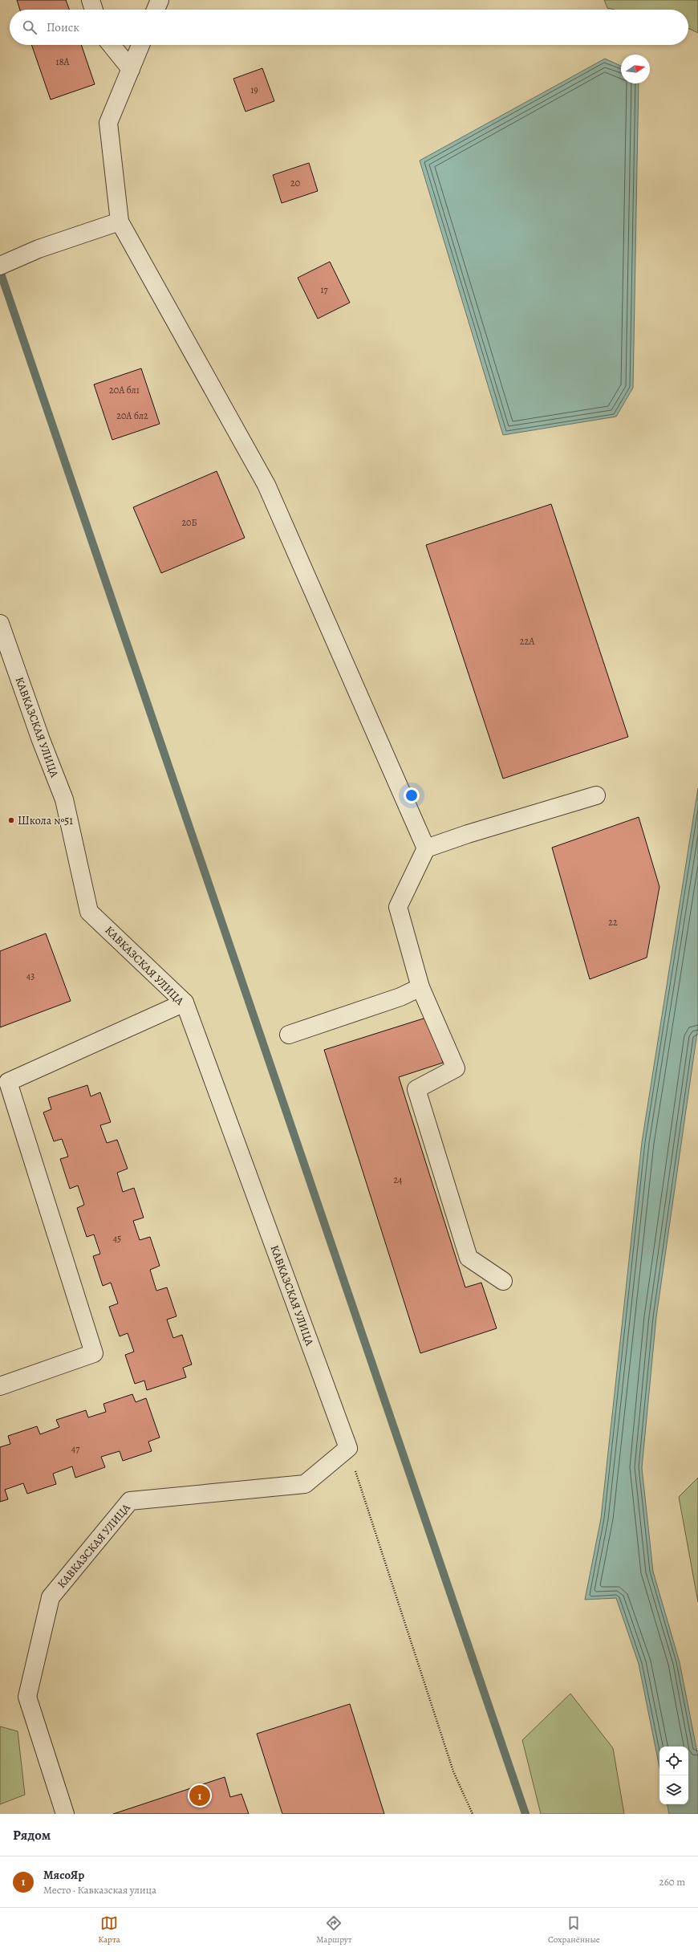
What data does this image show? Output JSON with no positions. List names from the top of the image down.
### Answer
{
  "streets": {
    "street": ["КАВКАЗСКАЯ УЛИЦА"]
  },
  "places": ["Школа №51"],
  "house_numbers": [
    "18А",
    "19",
    "20",
    "17",
    "20А бл1",
    "20А бл2",
    "20Б",
    "22А",
    "22",
    "43",
    "24",
    "45",
    "47"
  ],
  "north": "right",
  "page": {
    "search": "Поиск",
    "pins": "1",
    "heading": "Рядом",
    "list": [
      {
        "mark": "1",
        "name": "МясоЯр",
        "note": "Место · Кавказская улица",
        "value": "260 m"
      }
    ],
    "nav": ["Карта", "Маршрут", "Сохранённые"]
  }
}
